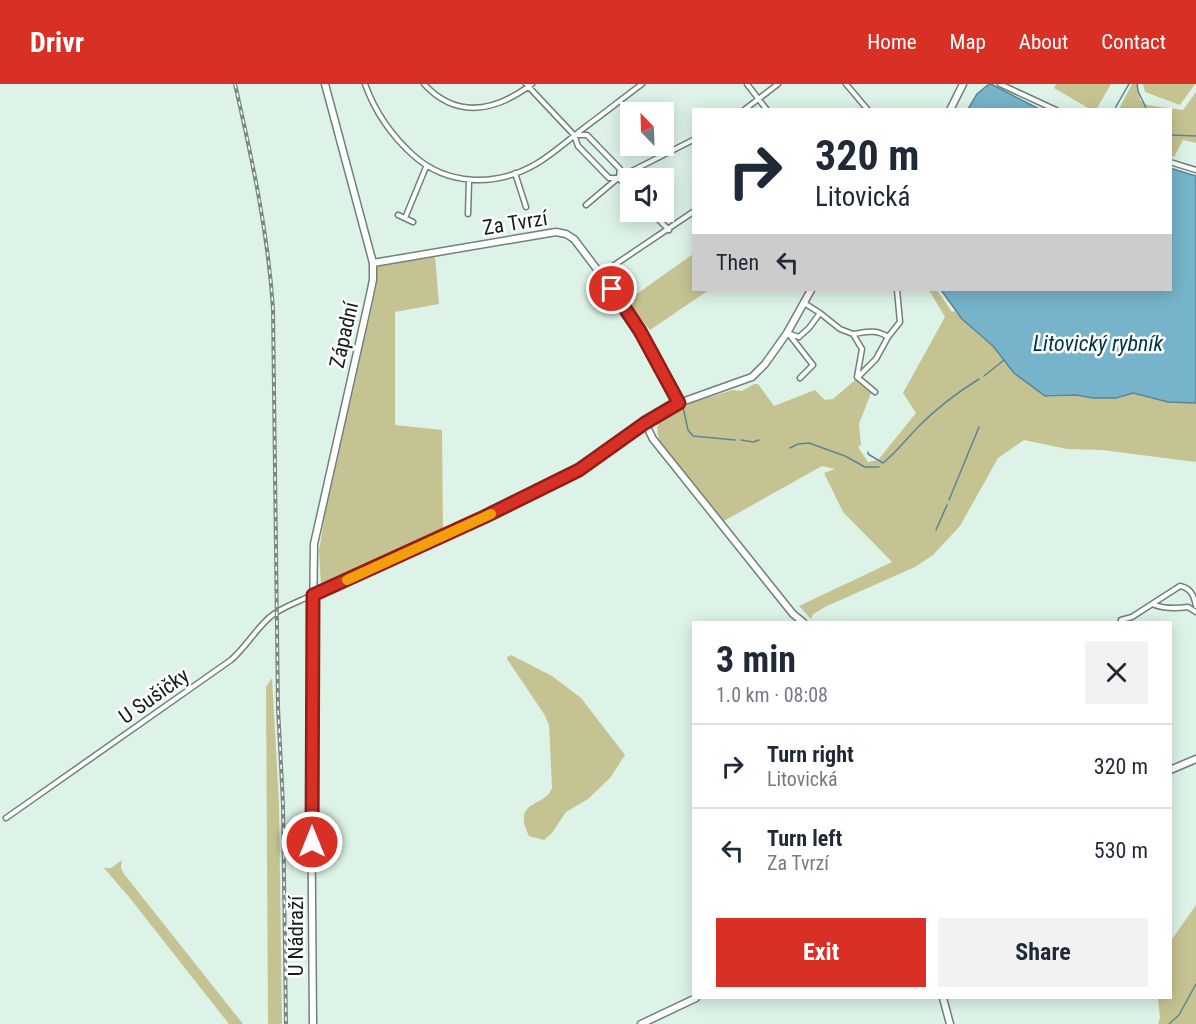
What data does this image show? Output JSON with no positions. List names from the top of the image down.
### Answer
{
  "streets": {
    "street": [
      "Za Tvrzí",
      "Západní",
      "U Sušičky",
      "U Nádraží"
    ]
  },
  "crossings": [
    ["Za Tvrzí", "Západní"],
    ["Západní", "U Sušičky"],
    ["Západní", "U Nádraží"],
    ["U Sušičky", "U Nádraží"]
  ],
  "water": ["Litovický rybník"],
  "north": "top left",
  "page": {
    "header": "Drivr",
    "nav": [
      "Home",
      "Map",
      "About",
      "Contact"
    ],
    "turn": ["320 m", "Litovická"],
    "then": "Then",
    "heading": ["3 min", "1.0 km · 08:08"],
    "list": [
      {
        "name": "Turn right",
        "note": "Litovická",
        "value": "320 m"
      },
      {
        "name": "Turn left",
        "note": "Za Tvrzí",
        "value": "530 m"
      }
    ],
    "buttons": ["Exit", "Share"]
  }
}
